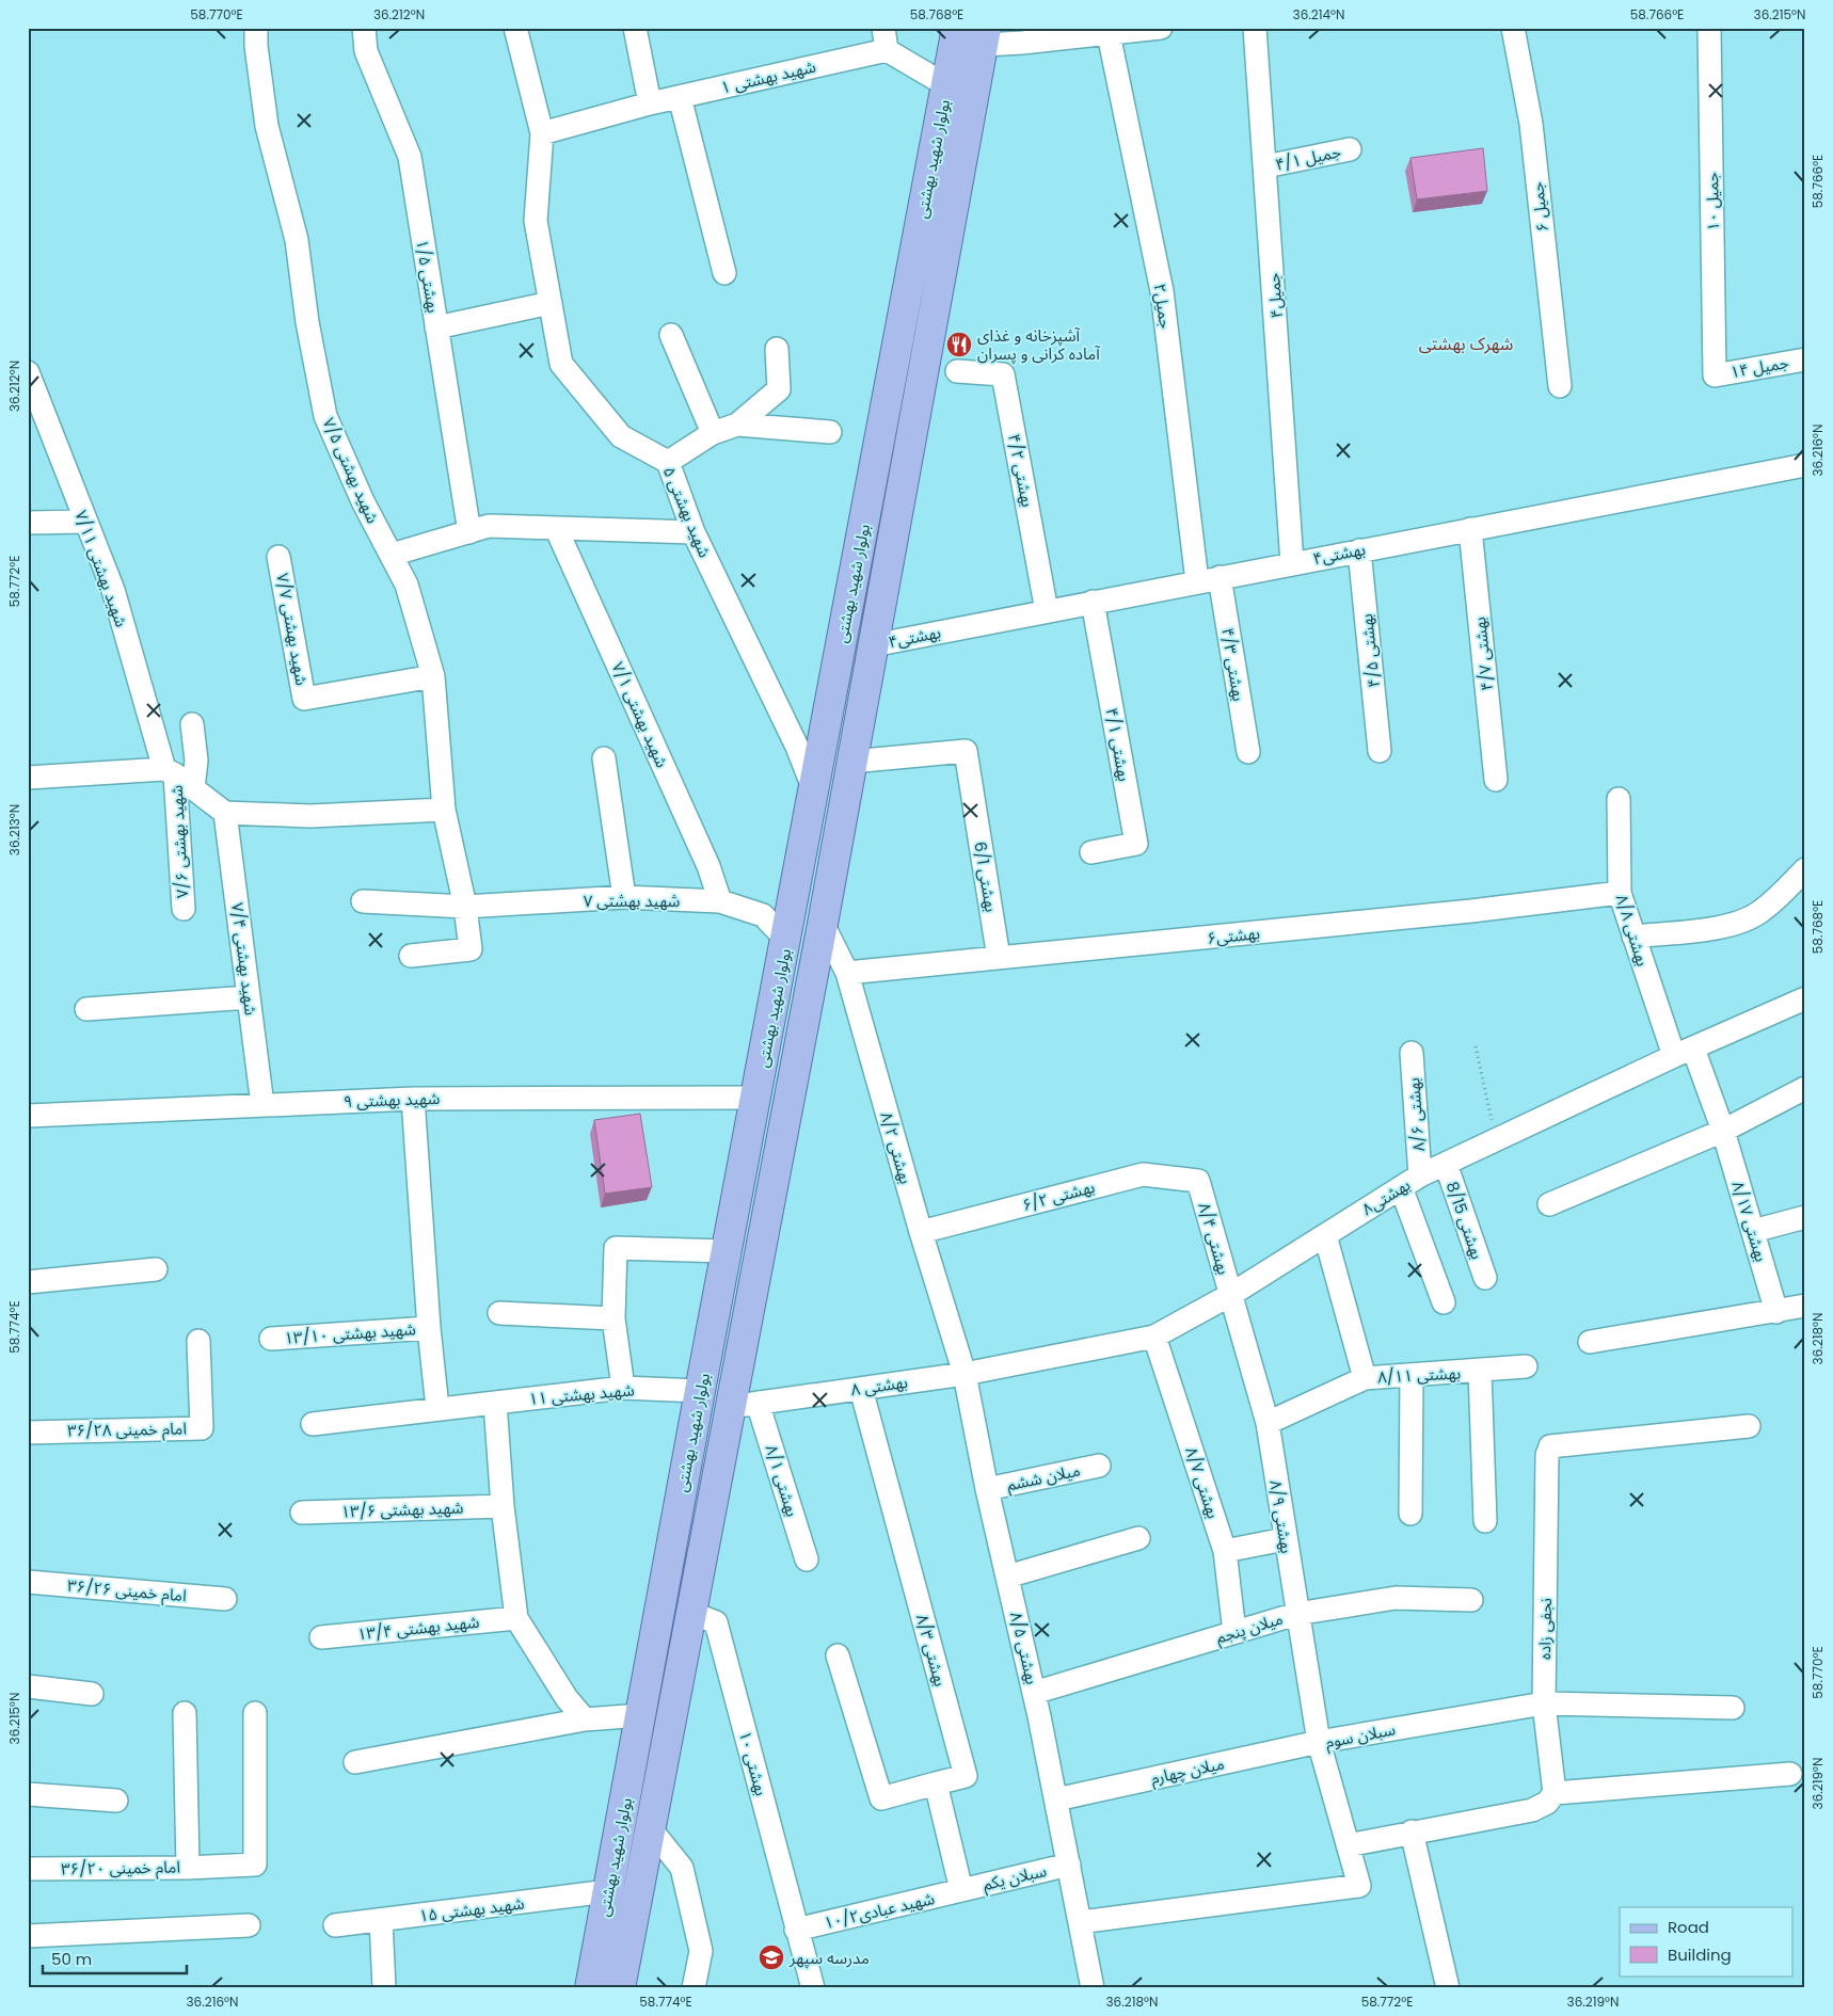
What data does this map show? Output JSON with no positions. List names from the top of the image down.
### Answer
{
  "streets": {
    "main road": ["بولوار شهید بهشتی"],
    "street": [
      "شهید بهشتی ۱",
      "جمیل ۴/۱",
      "جمیل ۱۰",
      "جمیل ۶",
      "بهشتی ۱/۵",
      "جمیل۴",
      "جمیل۲",
      "جمیل ۱۴",
      "شهید بهشتی ۷/۵",
      "بهشتی ۴/۲",
      "شهید بهشتی ۵",
      "بهشتی۴",
      "شهید بهشتی ۷/۱۱",
      "شهید بهشتی ۷/۷",
      "بهشتی ۴/۵",
      "بهشتی ۴/۷",
      "بهشتی ۴/۳",
      "شهید بهشتی ۷/۱",
      "بهشتی ۴/۱",
      "شهید بهشتی ۷/۶",
      "بهشتی 6/1",
      "شهید بهشتی ۷",
      "بهشتی ۸/۸",
      "بهشتی۶",
      "شهید بهشتی ۷/۴",
      "شهید بهشتی ۹",
      "بهشتی ۸/۶",
      "بهشتی ۸/۲",
      "بهشتی ۶/۲",
      "بهشتی۸",
      "بهشتی 8/15",
      "بهشتی ۸/۱۷",
      "بهشتی ۸/۴",
      "شهید بهشتی ۱۳/۱۰",
      "بهشتی ۸/۱۱",
      "۸ بهشتی",
      "شهید بهشتی ۱۱",
      "امام خمینی ۳۶/۲۸",
      "میلان ششم",
      "بهشتی ۸/۱",
      "بهشتی ۸/۷",
      "شهید بهشتی ۱۳/۶",
      "بهشتی ۸/۹",
      "امام خمینی ۳۶/۲۶",
      "شهید بهشتی ۱۳/۴",
      "میلان پنجم",
      "نجفی زاده",
      "بهشتی ۸/۵",
      "بهشتی ۸/۳",
      "سبلان سوم",
      "بهشتی ۱۰",
      "میلان چهارم",
      "امام خمینی ۳۶/۲۰",
      "سبلان یکم",
      "شهید بهشتی ۱۵",
      "شهید عبادی۱۰/۲"
    ]
  },
  "crossings": [
    ["شهید بهشتی ۱", "شهید بهشتی ۵"],
    ["جمیل ۴/۱", "جمیل۴"],
    ["بولوار شهید بهشتی", "شهید بهشتی ۵"],
    ["بولوار شهید بهشتی", "بهشتی۴"],
    ["بولوار شهید بهشتی", "بهشتی 6/1"],
    ["بولوار شهید بهشتی", "شهید بهشتی ۷"],
    ["بولوار شهید بهشتی", "شهید بهشتی ۹"],
    ["بولوار شهید بهشتی", "بهشتی ۸/۲"],
    ["بولوار شهید بهشتی", "۸ بهشتی"],
    ["بولوار شهید بهشتی", "شهید بهشتی ۱۱"],
    ["بولوار شهید بهشتی", "بهشتی ۸/۱"],
    ["بولوار شهید بهشتی", "بهشتی ۱۰"],
    ["بولوار شهید بهشتی", "شهید بهشتی ۱۵"],
    ["جمیل ۱۰", "جمیل ۱۴"],
    ["جمیل۴", "بهشتی۴"],
    ["جمیل۲", "بهشتی۴"],
    ["شهید بهشتی ۷/۵", "شهید بهشتی ۷/۷"],
    ["شهید بهشتی ۷/۵", "شهید بهشتی ۷"],
    ["بهشتی ۴/۲", "بهشتی۴"],
    ["بهشتی۴", "بهشتی ۴/۵"],
    ["بهشتی۴", "بهشتی ۴/۷"],
    ["بهشتی۴", "بهشتی ۴/۳"],
    ["بهشتی۴", "بهشتی ۴/۱"],
    ["شهید بهشتی ۷/۱۱", "شهید بهشتی ۷/۶"],
    ["شهید بهشتی ۷/۱", "شهید بهشتی ۷"],
    ["بهشتی 6/1", "بهشتی۶"],
    ["بهشتی ۸/۸", "بهشتی۶"],
    ["بهشتی ۸/۸", "بهشتی۸"],
    ["بهشتی ۸/۸", "بهشتی ۸/۱۷"],
    ["بهشتی۶", "بهشتی ۸/۲"],
    ["شهید بهشتی ۷/۴", "شهید بهشتی ۹"],
    ["بهشتی ۸/۶", "بهشتی۸"],
    ["بهشتی ۸/۲", "بهشتی ۶/۲"],
    ["بهشتی ۸/۲", "بهشتی۸"],
    ["بهشتی ۸/۲", "۸ بهشتی"],
    ["بهشتی ۸/۲", "بهشتی ۸/۵"],
    ["بهشتی ۶/۲", "بهشتی ۸/۴"],
    ["بهشتی۸", "بهشتی 8/15"],
    ["بهشتی۸", "بهشتی ۸/۱۷"],
    ["بهشتی۸", "بهشتی ۸/۴"],
    ["بهشتی۸", "بهشتی ۸/۱۱"],
    ["بهشتی۸", "۸ بهشتی"],
    ["بهشتی۸", "بهشتی ۸/۷"],
    ["بهشتی۸", "بهشتی ۸/۹"],
    ["بهشتی۸", "بهشتی ۸/۵"],
    ["بهشتی ۸/۴", "بهشتی ۸/۹"],
    ["۸ بهشتی", "بهشتی ۸/۱"],
    ["۸ بهشتی", "بهشتی ۸/۵"],
    ["۸ بهشتی", "بهشتی ۸/۳"],
    ["میلان ششم", "بهشتی ۸/۵"],
    ["بهشتی ۸/۷", "میلان پنجم"],
    ["بهشتی ۸/۹", "میلان پنجم"],
    ["بهشتی ۸/۹", "سبلان سوم"],
    ["بهشتی ۸/۹", "میلان چهارم"],
    ["میلان پنجم", "بهشتی ۸/۵"],
    ["نجفی زاده", "سبلان سوم"],
    ["بهشتی ۸/۵", "سبلان سوم"],
    ["بهشتی ۸/۵", "میلان چهارم"],
    ["بهشتی ۸/۵", "سبلان یکم"],
    ["سبلان سوم", "میلان چهارم"],
    ["بهشتی ۱۰", "شهید عبادی۱۰/۲"],
    ["سبلان یکم", "شهید عبادی۱۰/۲"]
  ],
  "districts": ["شهرک بهشتی"],
  "places": {
    "restaurant": ["آشپزخانه و غذای آماده کرانی و پسران"],
    "school or university": ["مدرسه سپهر"]
  },
  "legend": ["Road", "Building"],
  "scale_bar": "50 m",
  "coordinates": [
    "58.770°E",
    "36.212°N",
    "58.768°E",
    "36.214°N",
    "58.766°E",
    "36.215°N",
    "36.216°N",
    "58.772°E",
    "36.213°N",
    "58.774°E",
    "36.218°N",
    "36.219°N"
  ]
}
